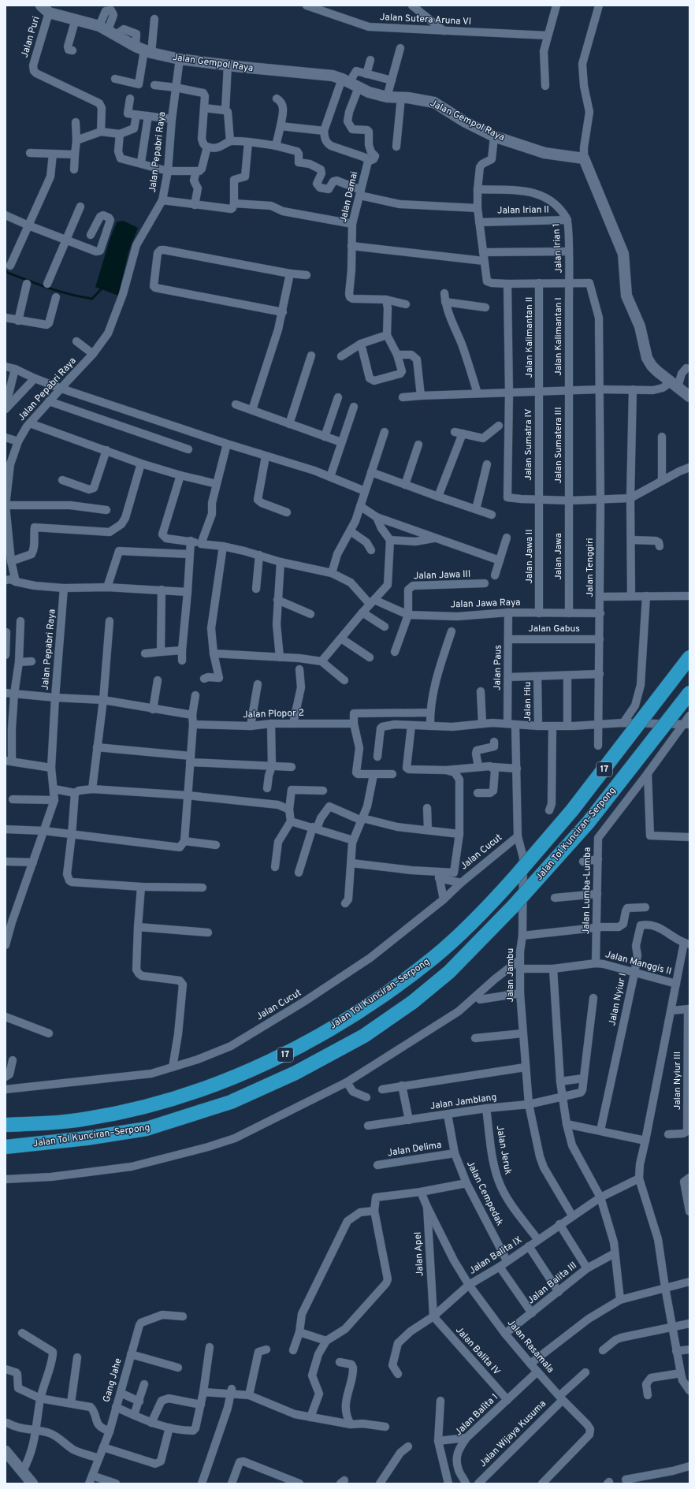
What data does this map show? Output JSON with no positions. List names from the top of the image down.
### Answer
{
  "streets": {
    "highway": ["17", "Jalan Tol Kunciran–Serpong"],
    "street": [
      "Jalan Sutera Aruna VI",
      "Jalan Puri",
      "Jalan Gempol Raya",
      "Jalan Pepabri Raya",
      "Jalan Damai",
      "Jalan Irian II",
      "Jalan Irian 1",
      "Jalan Kalimantan I",
      "Jalan Kalimantan II",
      "Jalan Sumatra IV",
      "Jalan Sumatera III",
      "Jalan Jawa II",
      "Jalan Jawa",
      "Jalan Tenggiri",
      "Jalan Jawa III",
      "Jalan Jawa Raya",
      "Jalan Gabus",
      "Jalan Paus",
      "Jalan Hiu",
      "Jalan Plopor 2",
      "Jalan Cucut",
      "Jalan Lumba-Lumba",
      "Jalan Manggis II",
      "Jalan Jambu",
      "Jalan Nyiur I",
      "Jalan Nyiur III",
      "Jalan Jamblang",
      "Jalan Delima",
      "Jalan Jeruk",
      "Jalan Cempedak",
      "Jalan Apel",
      "Jalan Balita IX",
      "Jalan Balita III",
      "Jalan Rasamala",
      "Jalan Balita IV",
      "Gang Jahe",
      "Jalan Balita 1",
      "Jalan Wijaya Kusuma"
    ]
  },
  "crossings": [
    ["Jalan Puri", "Jalan Gempol Raya"],
    ["Jalan Gempol Raya", "Jalan Pepabri Raya"],
    ["Jalan Irian II", "Jalan Irian 1"],
    ["Jalan Irian 1", "Jalan Kalimantan I"],
    ["Jalan Irian 1", "Jalan Tenggiri"],
    ["Jalan Kalimantan I", "Jalan Sumatera III"],
    ["Jalan Kalimantan I", "Jalan Tenggiri"],
    ["Jalan Kalimantan II", "Jalan Sumatra IV"],
    ["Jalan Sumatra IV", "Jalan Jawa II"],
    ["Jalan Sumatera III", "Jalan Jawa"],
    ["Jalan Jawa II", "Jalan Jawa Raya"],
    ["Jalan Jawa", "Jalan Jawa Raya"],
    ["Jalan Tenggiri", "Jalan Jawa Raya"],
    ["Jalan Tenggiri", "Jalan Gabus"],
    ["Jalan Jawa III", "Jalan Jawa Raya"],
    ["Jalan Jawa Raya", "Jalan Paus"],
    ["Jalan Gabus", "Jalan Paus"],
    ["Jalan Cucut", "Jalan Jambu"],
    ["Jalan Lumba-Lumba", "Jalan Manggis II"],
    ["Jalan Manggis II", "Jalan Jambu"],
    ["Jalan Manggis II", "Jalan Nyiur I"],
    ["Jalan Jambu", "Jalan Jamblang"],
    ["Jalan Jambu", "Jalan Balita IX"],
    ["Jalan Jamblang", "Jalan Jeruk"],
    ["Jalan Jamblang", "Jalan Cempedak"],
    ["Jalan Delima", "Jalan Cempedak"],
    ["Jalan Jeruk", "Jalan Balita IX"],
    ["Jalan Cempedak", "Jalan Balita IX"],
    ["Jalan Apel", "Jalan Balita IX"],
    ["Jalan Apel", "Jalan Rasamala"],
    ["Jalan Apel", "Jalan Balita IV"],
    ["Jalan Balita IX", "Jalan Rasamala"],
    ["Jalan Balita IX", "Jalan Balita IV"],
    ["Jalan Balita III", "Jalan Rasamala"],
    ["Jalan Rasamala", "Jalan Balita 1"],
    ["Jalan Rasamala", "Jalan Wijaya Kusuma"],
    ["Jalan Balita IV", "Jalan Balita 1"]
  ]
}
